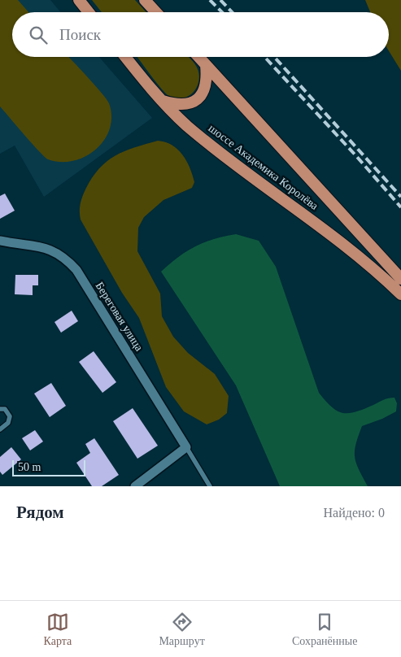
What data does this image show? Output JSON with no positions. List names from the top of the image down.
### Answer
{
  "streets": {
    "highway": ["шоссе Академика Королёва"],
    "street": ["Береговая улица"]
  },
  "scale_bar": "50 m",
  "page": {
    "search": "Поиск",
    "scale": "50 m",
    "heading": ["Рядом", "Найдено: 0"],
    "nav": ["Карта", "Маршрут", "Сохранённые"]
  }
}
